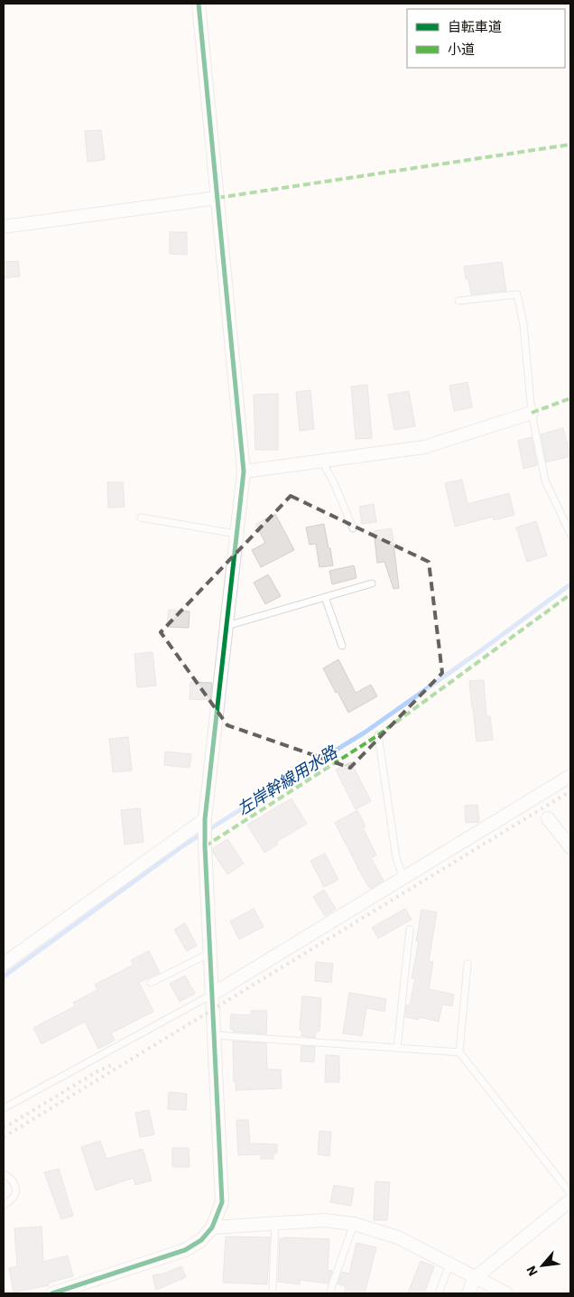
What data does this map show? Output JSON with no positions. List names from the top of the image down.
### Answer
{
  "water": ["左岸幹線用水路"],
  "legend": ["自転車道", "小道"],
  "north": "bottom left"
}
